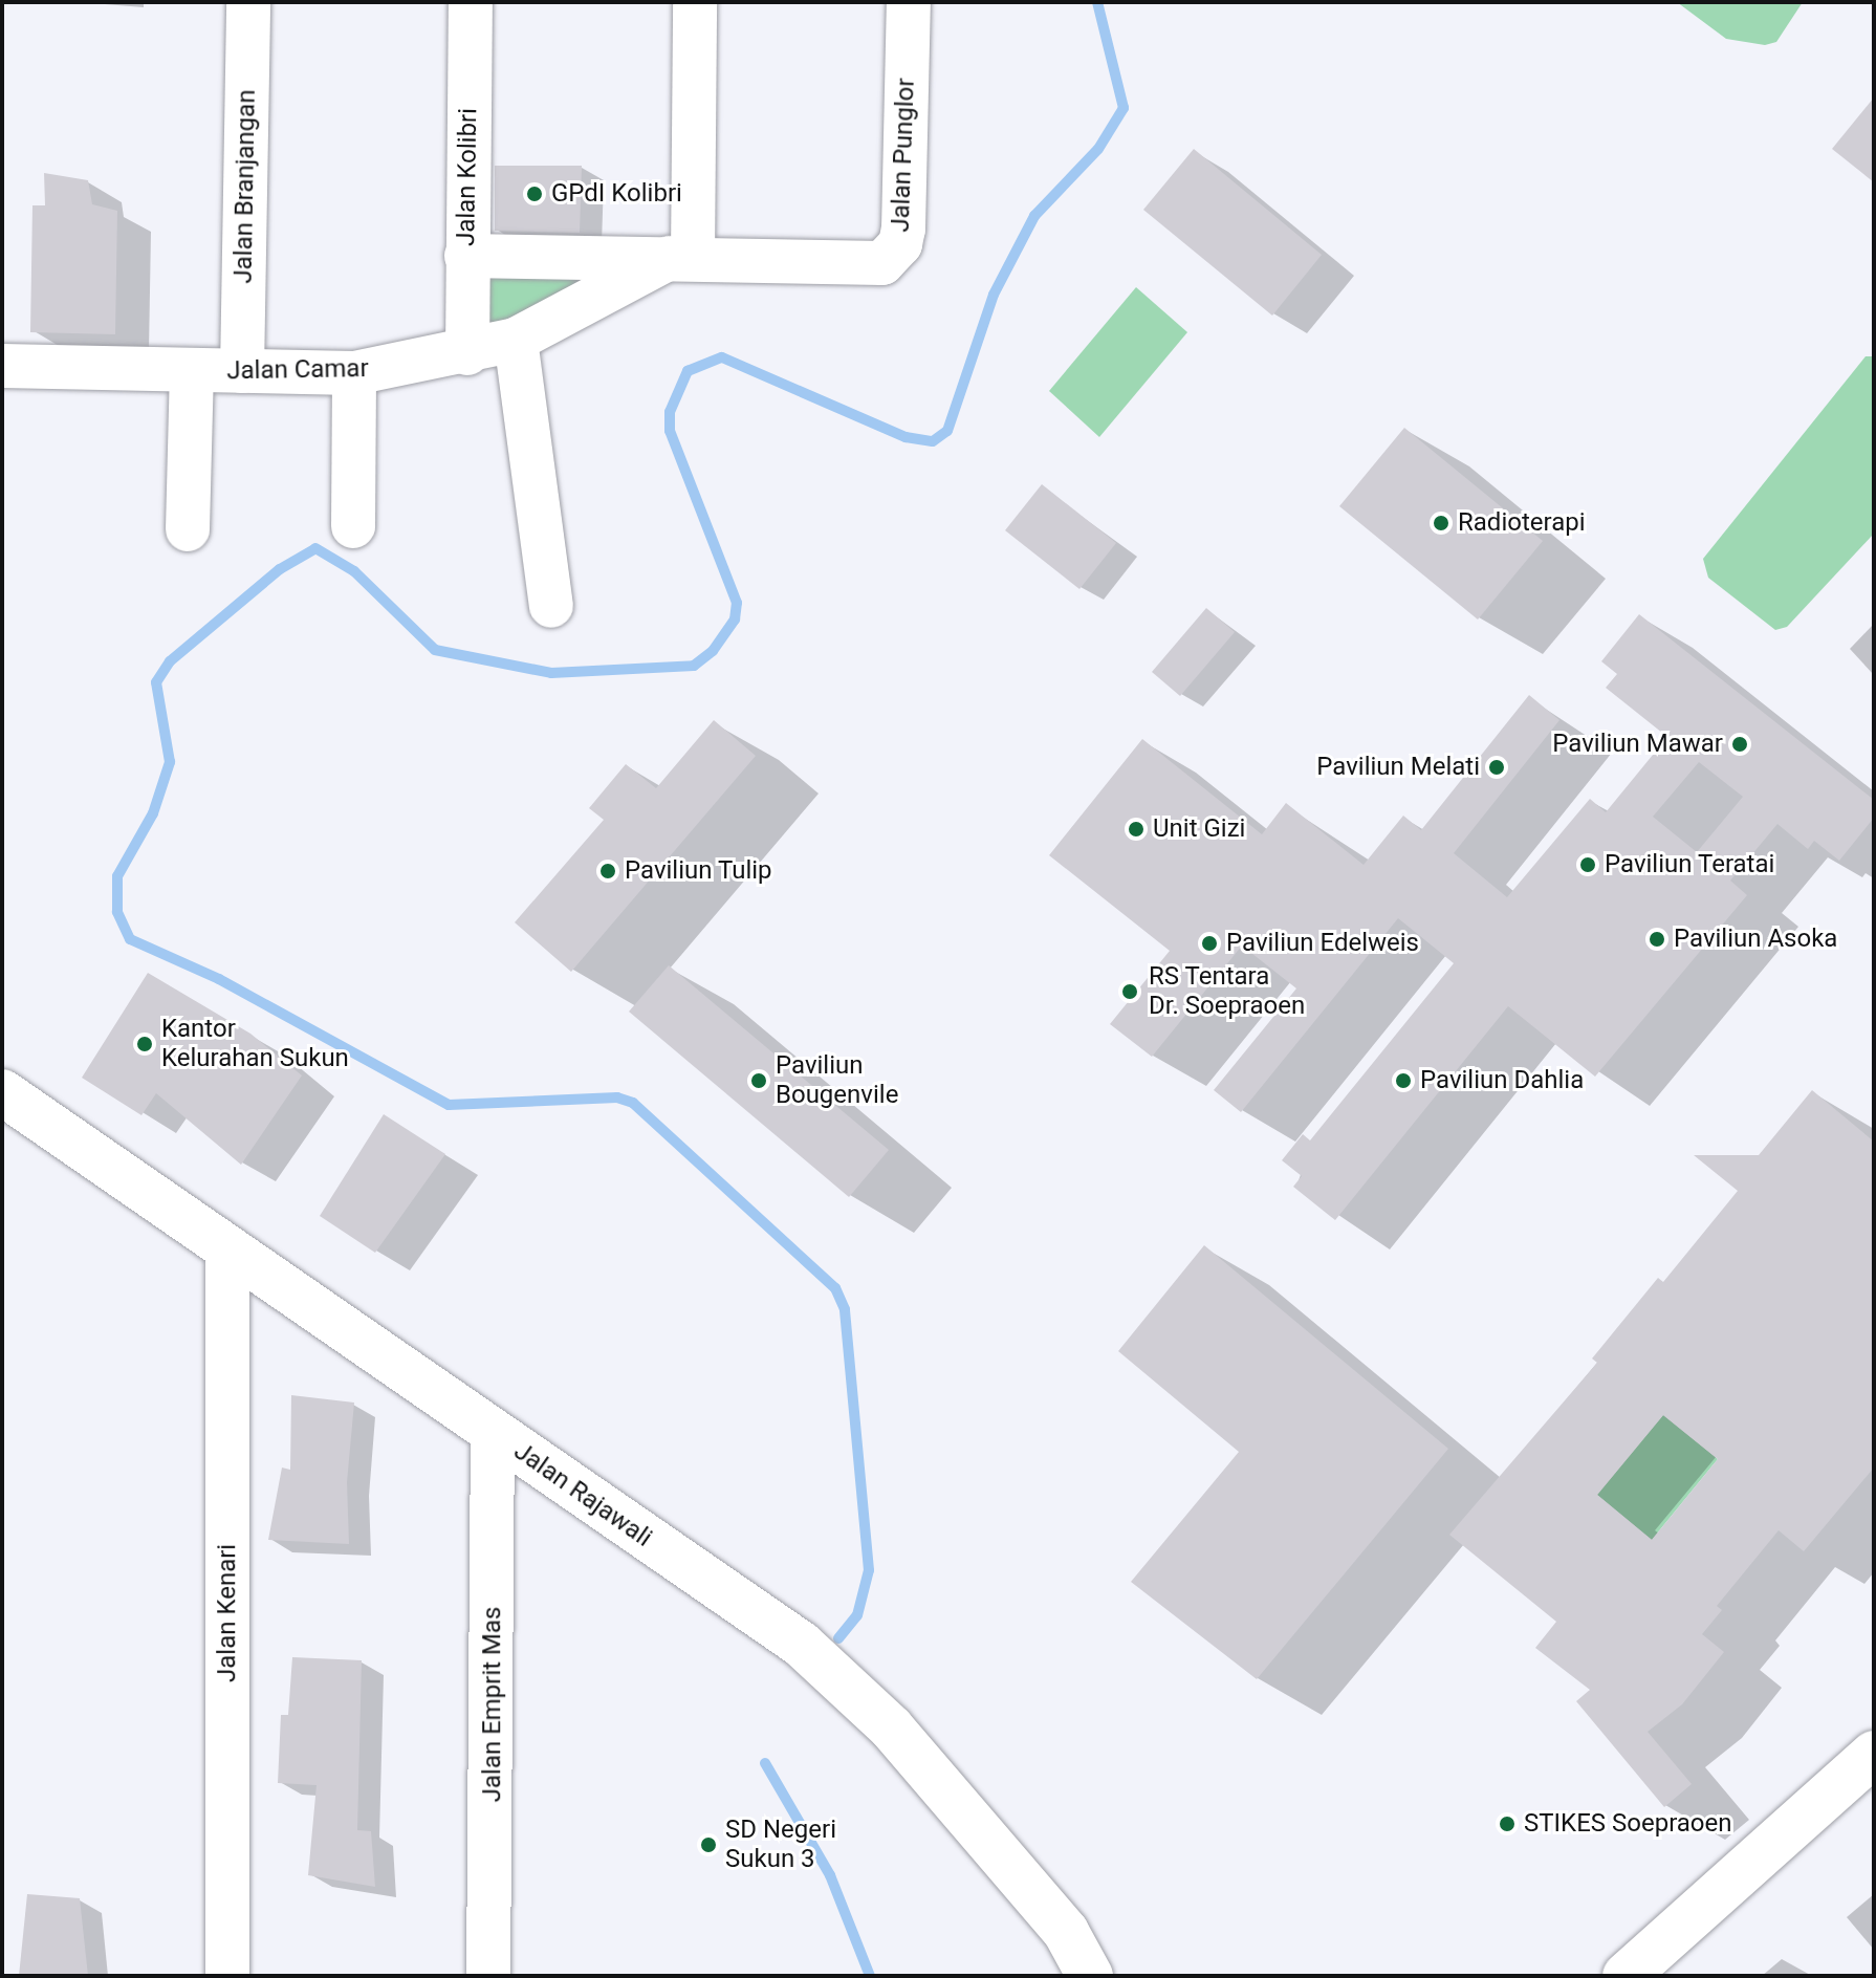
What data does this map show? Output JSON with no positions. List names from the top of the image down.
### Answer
{
  "streets": {
    "street": [
      "Jalan Punglor",
      "Jalan Kolibri",
      "Jalan Branjangan",
      "Jalan Camar",
      "Jalan Rajawali",
      "Jalan Kenari",
      "Jalan Emprit Mas"
    ]
  },
  "crossings": [
    ["Jalan Punglor", "Jalan Kolibri"],
    ["Jalan Punglor", "Jalan Camar"],
    ["Jalan Kolibri", "Jalan Camar"],
    ["Jalan Branjangan", "Jalan Camar"],
    ["Jalan Rajawali", "Jalan Kenari"],
    ["Jalan Rajawali", "Jalan Emprit Mas"]
  ],
  "places": [
    "GPdI Kolibri",
    "Radioterapi",
    "Paviliun Mawar",
    "Paviliun Melati",
    "Unit Gizi",
    "Paviliun Teratai",
    "Paviliun Tulip",
    "Paviliun Asoka",
    "Paviliun Edelweis",
    "RS Tentara Dr. Soepraoen",
    "Kantor Kelurahan Sukun",
    "Paviliun Bougenvile",
    "Paviliun Dahlia",
    "STIKES Soepraoen",
    "SD Negeri Sukun 3"
  ]
}
